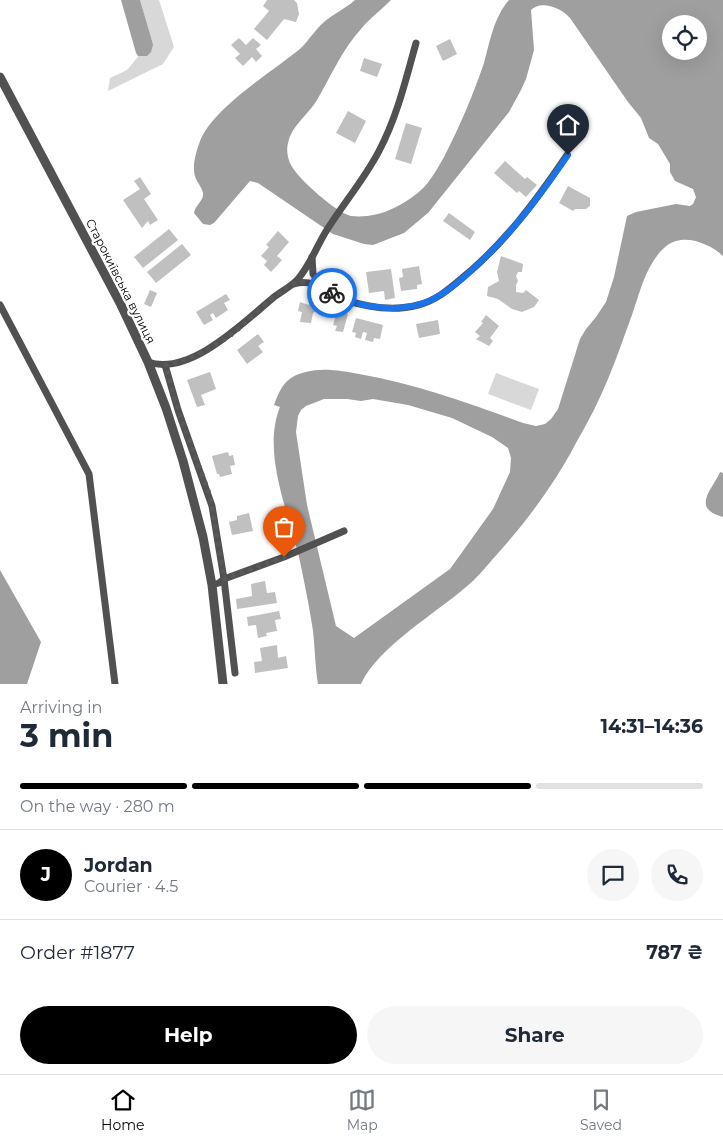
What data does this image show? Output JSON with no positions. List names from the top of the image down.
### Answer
{
  "streets": {
    "street": ["Старокиївська вулиця"]
  },
  "page": {
    "heading": ["3 min", "Arriving in", "14:31–14:36"],
    "panel": [
      "Jordan",
      "Courier · 4.5",
      "Order #1877",
      "787 ₴"
    ],
    "bar": "On the way · 280 m",
    "round": "J",
    "buttons": ["Help", "Share"],
    "tabs": ["Home", "Map", "Saved"]
  }
}
